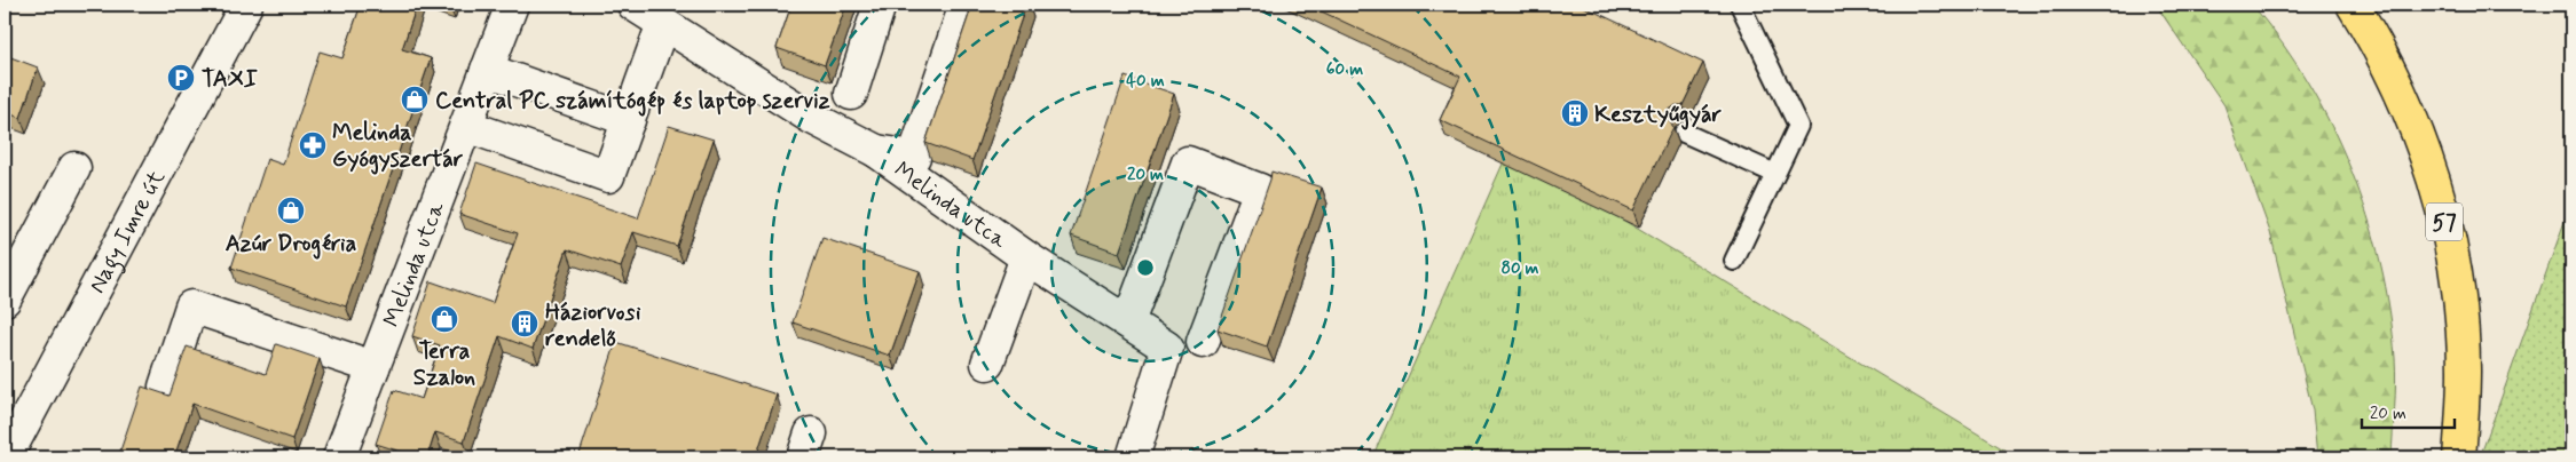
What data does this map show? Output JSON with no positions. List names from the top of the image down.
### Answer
{
  "streets": {
    "main road": ["57"],
    "street": ["Melinda utca", "Nagy Imre út"]
  },
  "places": {
    "parking": ["TAXI"],
    "shop": ["Central PC számítógép és laptop szerviz", "Azúr Drogéria", "Terra Szalon"],
    "building": ["Kesztyűgyár", "Háziorvosi rendelő"],
    "pharmacy": ["Melinda Gyógyszertár"]
  },
  "scale_bar": "20 m",
  "rings": [
    "60 m",
    "40 m",
    "20 m",
    "80 m"
  ]
}
